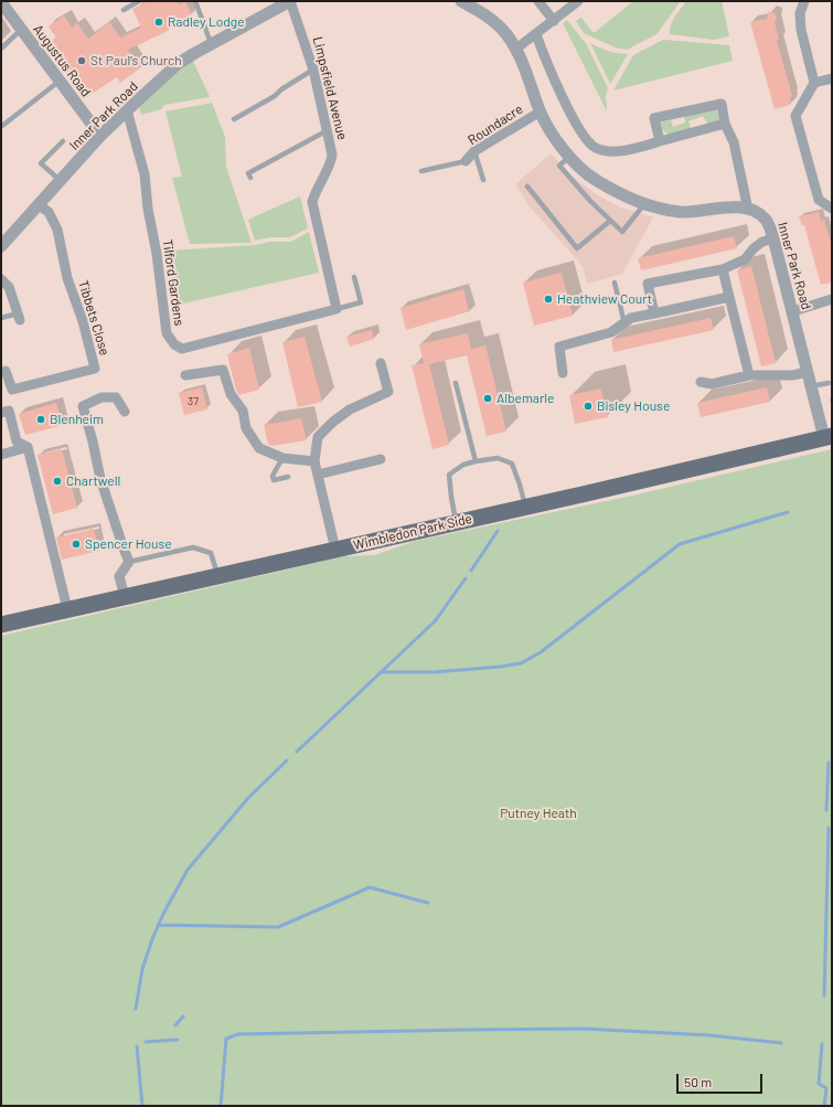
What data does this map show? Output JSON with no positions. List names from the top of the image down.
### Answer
{
  "streets": {
    "main road": ["Wimbledon Park Side"],
    "street": [
      "Augustus Road",
      "Limpsfield Avenue",
      "Inner Park Road",
      "Roundacre",
      "Tilford Gardens",
      "Tibbets Close"
    ]
  },
  "crossings": [
    ["Augustus Road", "Inner Park Road"],
    ["Limpsfield Avenue", "Inner Park Road"],
    ["Limpsfield Avenue", "Tilford Gardens"],
    ["Inner Park Road", "Roundacre"],
    ["Inner Park Road", "Tilford Gardens"],
    ["Inner Park Road", "Tibbets Close"],
    ["Inner Park Road", "Wimbledon Park Side"]
  ],
  "parks": ["Putney Heath"],
  "places": [
    "Radley Lodge",
    "St Paul's Church",
    "Heathview Court",
    "Albemarle",
    "Bisley House",
    "Blenheim",
    "Chartwell",
    "Spencer House"
  ],
  "house_numbers": ["37"],
  "scale_bar": "50 m"
}
